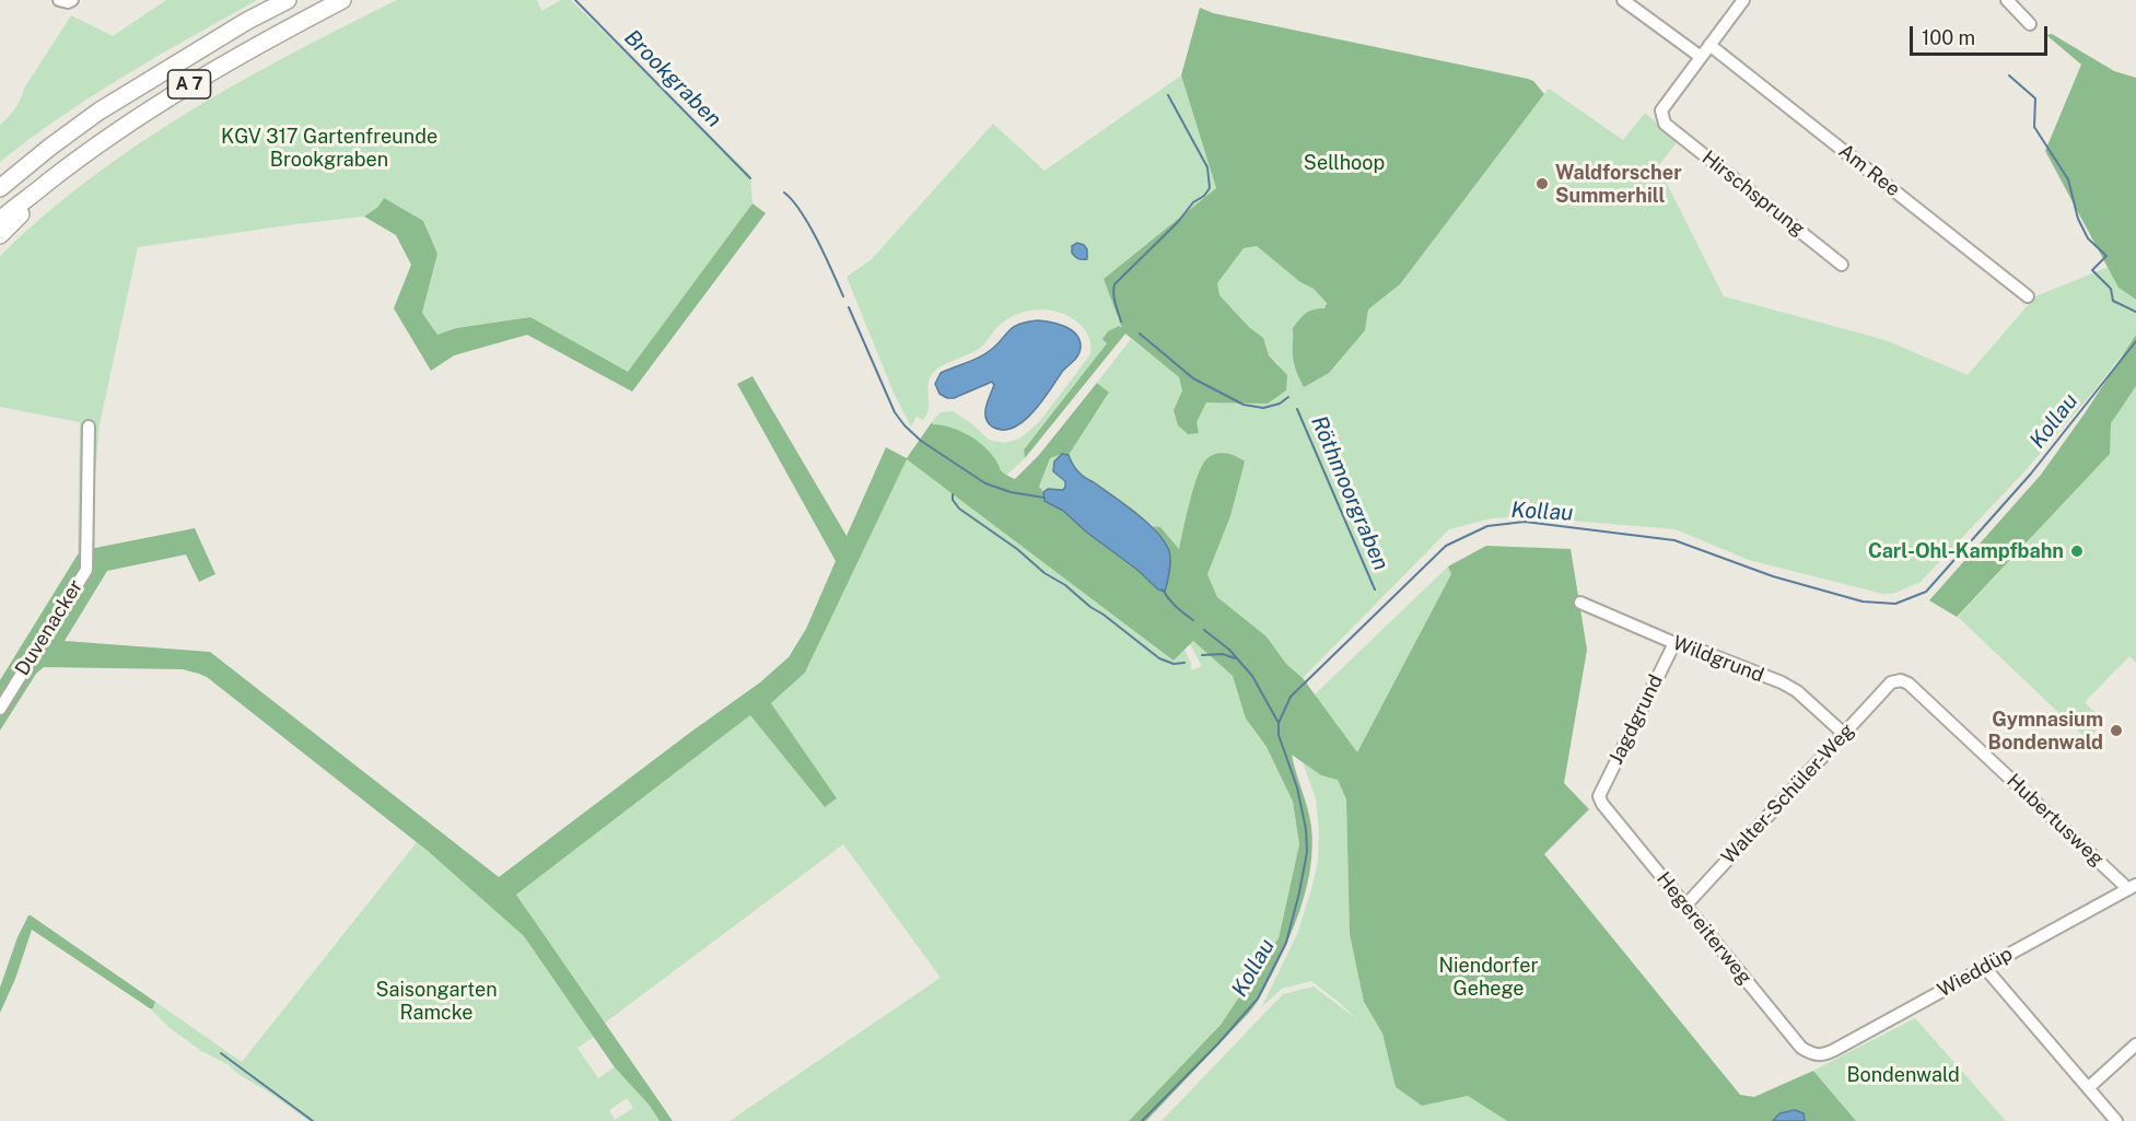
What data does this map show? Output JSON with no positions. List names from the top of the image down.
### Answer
{
  "streets": {
    "highway": ["A 7"],
    "street": [
      "Am Ree",
      "Hirschsprung",
      "Duvenacker",
      "Wildgrund",
      "Jagdgrund",
      "Walter-Schüler-Weg",
      "Hubertusweg",
      "Hegereiterweg",
      "Wieddüp"
    ]
  },
  "crossings": [
    ["Wildgrund", "Jagdgrund"],
    ["Wildgrund", "Walter-Schüler-Weg"],
    ["Jagdgrund", "Hegereiterweg"],
    ["Walter-Schüler-Weg", "Hubertusweg"],
    ["Walter-Schüler-Weg", "Hegereiterweg"],
    ["Hubertusweg", "Wieddüp"],
    ["Hegereiterweg", "Wieddüp"]
  ],
  "water": ["Brookgraben", "Kollau", "Röthmoorgraben"],
  "parks": [
    "KGV 317 Gartenfreunde Brookgraben",
    "Sellhoop",
    "Niendorfer Gehege",
    "Saisongarten Ramcke",
    "Bondenwald"
  ],
  "places": ["Waldforscher Summerhill", "Carl-Ohl-Kampfbahn", "Gymnasium Bondenwald"],
  "scale_bar": "100 m"
}
